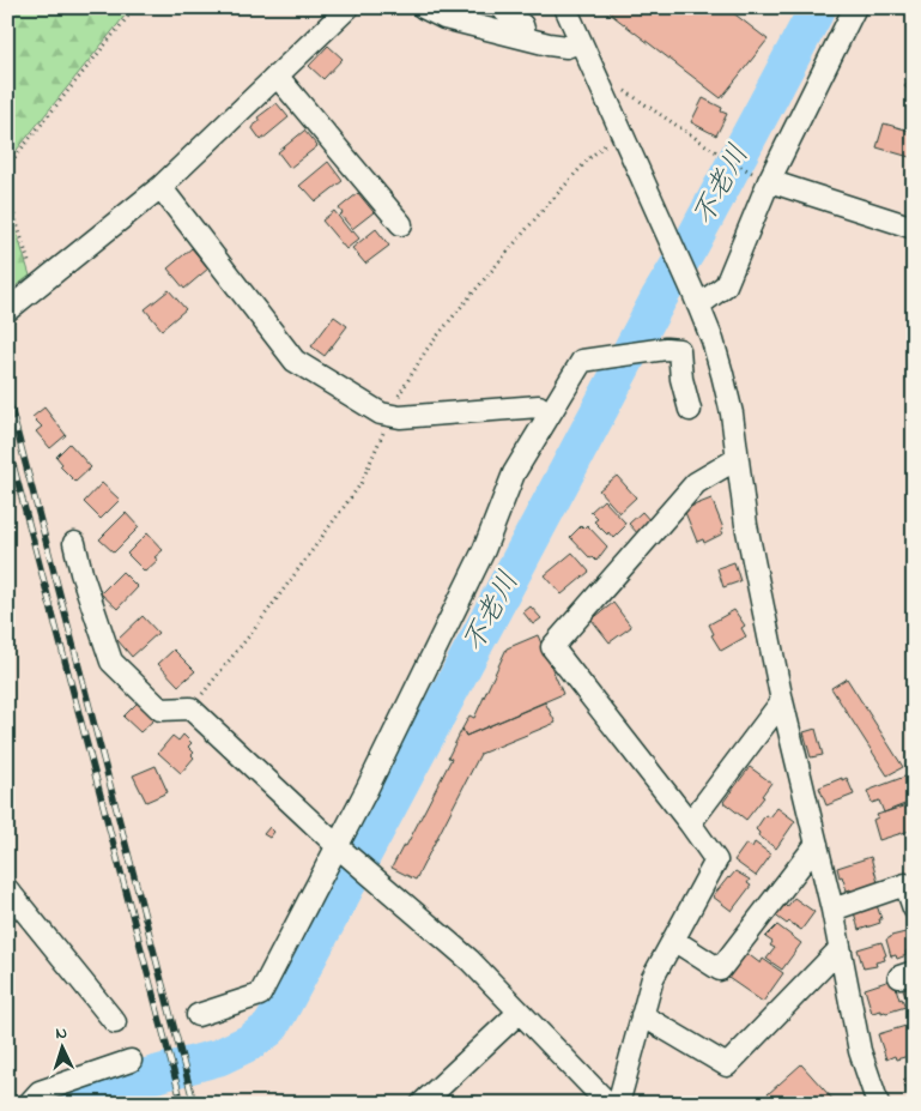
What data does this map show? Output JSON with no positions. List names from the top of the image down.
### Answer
{
  "water": ["不老川"],
  "north": "top"
}
